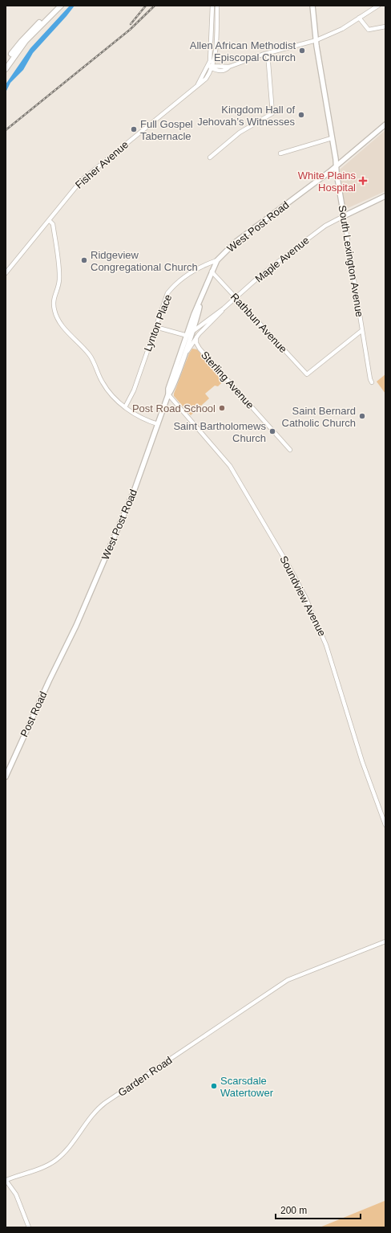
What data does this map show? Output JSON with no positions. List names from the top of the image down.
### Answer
{
  "streets": {
    "main road": [
      "West Post Road",
      "Maple Avenue",
      "South Lexington Avenue",
      "Post Road"
    ],
    "street": [
      "Fisher Avenue",
      "Lynton Place",
      "Rathbun Avenue",
      "Sterling Avenue",
      "Soundview Avenue",
      "Garden Road"
    ]
  },
  "crossings": [
    ["West Post Road", "Maple Avenue"],
    ["West Post Road", "South Lexington Avenue"],
    ["West Post Road", "Lynton Place"],
    ["West Post Road", "Rathbun Avenue"],
    ["West Post Road", "Soundview Avenue"],
    ["West Post Road", "Post Road"],
    ["Maple Avenue", "South Lexington Avenue"],
    ["Maple Avenue", "Rathbun Avenue"],
    ["South Lexington Avenue", "Rathbun Avenue"]
  ],
  "places": {
    "other": [
      "Allen African Methodist Episcopal Church",
      "Kingdom Hall of Jehovah’s Witnesses",
      "Full Gospel Tabernacle",
      "Ridgeview Congregational Church",
      "Post Road School",
      "Saint Bernard Catholic Church",
      "Saint Bartholomews Church",
      "Scarsdale Watertower"
    ],
    "health": ["White Plains Hospital"]
  },
  "scale_bar": "200 m"
}
